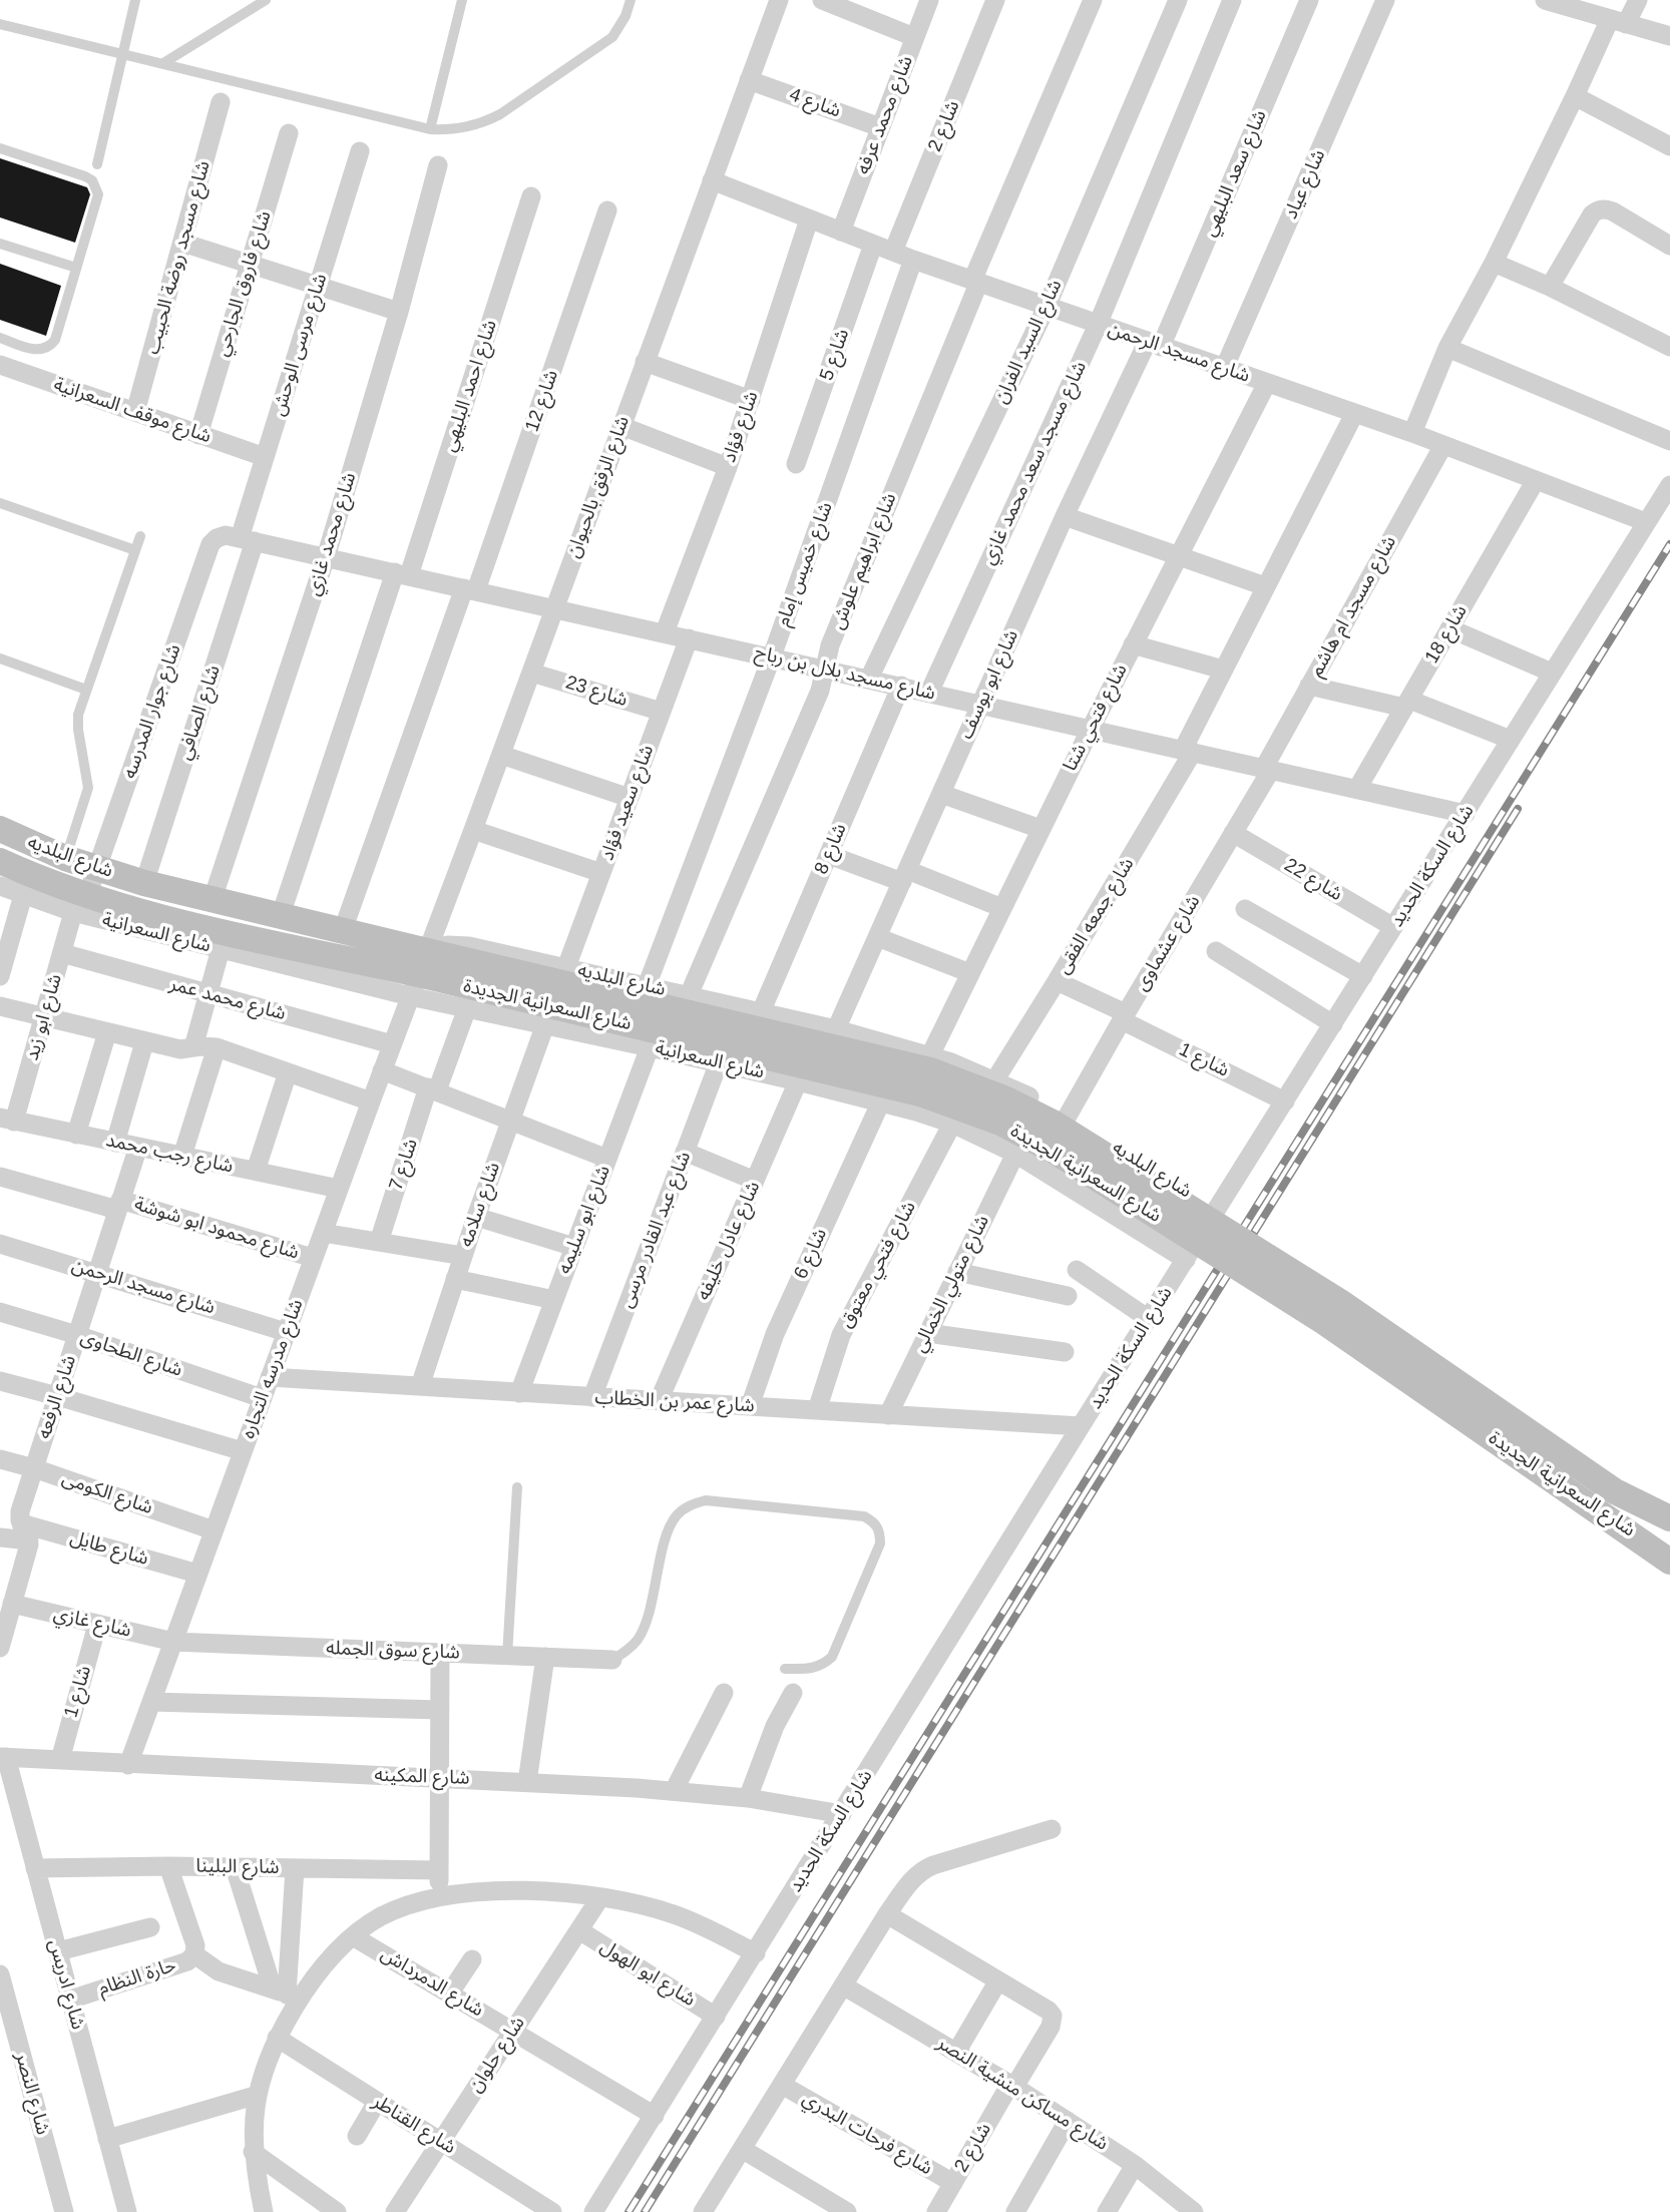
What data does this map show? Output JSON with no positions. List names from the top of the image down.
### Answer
{
  "streets": {
    "street": [
      "شارع 4",
      "شارع محمد عرفه",
      "شارع 2",
      "شارع سعد البليهي",
      "شارع عياد",
      "شارع مسجد روضة الحبيب",
      "شارع فاروق الجارحي",
      "شارع السيد الفران",
      "شارع مرسى الوحش",
      "شارع مسجد الرحمن",
      "شارع 5",
      "شارع احمد البليهي",
      "شارع 12",
      "شارع موقف السعرانية",
      "شارع فؤاد",
      "شارع مسجد سعد محمد غازي",
      "شارع الرفق بالحيوان",
      "شارع محمد غازي",
      "شارع ابراهيم علوش",
      "شارع خميس إمام",
      "شارع مسجد ام هاشم",
      "شارع 18",
      "شارع مسجد بلال بن رباح",
      "شارع ابو يوسف",
      "شارع 23",
      "شارع جوار المدرسه",
      "شارع الصافي",
      "شارع فتحي شتا",
      "شارع سعيد فؤاد",
      "شارع 8",
      "شارع البلديه",
      "شارع السكة الحديد",
      "شارع 22",
      "شارع جمعه الفقى",
      "شارع السعرانية",
      "شارع عشماوى",
      "شارع محمد عمر",
      "شارع السعرانية الجديدة",
      "شارع ابو زيد",
      "شارع 1",
      "شارع رجب محمد",
      "شارع 7",
      "شارع سلامه",
      "شارع ابو سليمه",
      "شارع محمود ابو شوشة",
      "شارع عبد القادر مرسى",
      "شارع عادل خليفه",
      "شارع 6",
      "شارع فتحي معتوق",
      "شارع متولي الخمالي",
      "شارع الطحاوى",
      "شارع مدرسه التجاره",
      "شارع الرفعه",
      "شارع عمر بن الخطاب",
      "شارع الكومى",
      "شارع طايل",
      "شارع غازي",
      "شارع سوق الجمله",
      "شارع المكينه",
      "شارع البلينا",
      "شارع ابو الهول",
      "حارة النظام",
      "شارع الدمرداش",
      "شارع ادريس",
      "شارع حلوان",
      "شارع النصر",
      "شارع مساكن منشية النصر",
      "شارع القناطر",
      "شارع فرحات البدري"
    ]
  },
  "crossings": [
    ["شارع 4", "شارع محمد عرفه"],
    ["شارع 4", "شارع الرفق بالحيوان"],
    ["شارع محمد عرفه", "شارع مسجد الرحمن"],
    ["شارع 2", "شارع مسجد الرحمن"],
    ["شارع 2", "شارع مساكن منشية النصر"],
    ["شارع 2", "شارع فرحات البدري"],
    ["شارع سعد البليهي", "شارع مسجد الرحمن"],
    ["شارع سعد البليهي", "شارع ابو يوسف"],
    ["شارع عياد", "شارع مسجد الرحمن"],
    ["شارع مسجد روضة الحبيب", "شارع موقف السعرانية"],
    ["شارع فاروق الجارحي", "شارع موقف السعرانية"],
    ["شارع السيد الفران", "شارع مسجد الرحمن"],
    ["شارع السيد الفران", "شارع مسجد بلال بن رباح"],
    ["شارع مرسى الوحش", "شارع موقف السعرانية"],
    ["شارع مرسى الوحش", "شارع مسجد بلال بن رباح"],
    ["شارع مرسى الوحش", "شارع جوار المدرسه"],
    ["شارع مرسى الوحش", "شارع الصافي"],
    ["شارع مسجد الرحمن", "شارع 5"],
    ["شارع مسجد الرحمن", "شارع فؤاد"],
    ["شارع مسجد الرحمن", "شارع مسجد سعد محمد غازي"],
    ["شارع مسجد الرحمن", "شارع الرفق بالحيوان"],
    ["شارع مسجد الرحمن", "شارع ابراهيم علوش"],
    ["شارع مسجد الرحمن", "شارع خميس إمام"],
    ["شارع مسجد الرحمن", "شارع مسجد ام هاشم"],
    ["شارع مسجد الرحمن", "شارع 18"],
    ["شارع مسجد الرحمن", "شارع ابو يوسف"],
    ["شارع مسجد الرحمن", "شارع فتحي شتا"],
    ["شارع مسجد الرحمن", "شارع السكة الحديد"],
    ["شارع مسجد الرحمن", "شارع جمعه الفقى"],
    ["شارع مسجد الرحمن", "شارع مدرسه التجاره"],
    ["شارع مسجد الرحمن", "شارع الرفعه"],
    ["شارع احمد البليهي", "شارع مسجد بلال بن رباح"],
    ["شارع احمد البليهي", "شارع البلديه"],
    ["شارع 12", "شارع مسجد بلال بن رباح"],
    ["شارع 12", "شارع البلديه"],
    ["شارع فؤاد", "شارع مسجد بلال بن رباح"],
    ["شارع مسجد سعد محمد غازي", "شارع مسجد بلال بن رباح"],
    ["شارع الرفق بالحيوان", "شارع مسجد بلال بن رباح"],
    ["شارع الرفق بالحيوان", "شارع 23"],
    ["شارع الرفق بالحيوان", "شارع البلديه"],
    ["شارع الرفق بالحيوان", "شارع السعرانية"],
    ["شارع الرفق بالحيوان", "شارع السعرانية الجديدة"],
    ["شارع الرفق بالحيوان", "شارع مدرسه التجاره"],
    ["شارع محمد غازي", "شارع مسجد بلال بن رباح"],
    ["شارع محمد غازي", "شارع البلديه"],
    ["شارع ابراهيم علوش", "شارع مسجد بلال بن رباح"],
    ["شارع ابراهيم علوش", "شارع البلديه"],
    ["شارع خميس إمام", "شارع مسجد بلال بن رباح"],
    ["شارع خميس إمام", "شارع البلديه"],
    ["شارع مسجد ام هاشم", "شارع مسجد بلال بن رباح"],
    ["شارع مسجد ام هاشم", "شارع عشماوى"],
    ["شارع 18", "شارع مسجد بلال بن رباح"],
    ["شارع مسجد بلال بن رباح", "شارع ابو يوسف"],
    ["شارع مسجد بلال بن رباح", "شارع جوار المدرسه"],
    ["شارع مسجد بلال بن رباح", "شارع الصافي"],
    ["شارع مسجد بلال بن رباح", "شارع فتحي شتا"],
    ["شارع مسجد بلال بن رباح", "شارع سعيد فؤاد"],
    ["شارع مسجد بلال بن رباح", "شارع 8"],
    ["شارع مسجد بلال بن رباح", "شارع السكة الحديد"],
    ["شارع مسجد بلال بن رباح", "شارع جمعه الفقى"],
    ["شارع مسجد بلال بن رباح", "شارع عشماوى"],
    ["شارع ابو يوسف", "شارع البلديه"],
    ["شارع 23", "شارع سعيد فؤاد"],
    ["شارع جوار المدرسه", "شارع الصافي"],
    ["شارع جوار المدرسه", "شارع البلديه"],
    ["شارع جوار المدرسه", "شارع السعرانية"],
    ["شارع جوار المدرسه", "شارع ابو زيد"],
    ["شارع الصافي", "شارع البلديه"],
    ["شارع فتحي شتا", "شارع البلديه"],
    ["شارع سعيد فؤاد", "شارع البلديه"],
    ["شارع 8", "شارع البلديه"],
    ["شارع البلديه", "شارع السكة الحديد"],
    ["شارع البلديه", "شارع جمعه الفقى"],
    ["شارع البلديه", "شارع السعرانية"],
    ["شارع البلديه", "شارع عشماوى"],
    ["شارع البلديه", "شارع السعرانية الجديدة"],
    ["شارع البلديه", "شارع ابو زيد"],
    ["شارع البلديه", "شارع مدرسه التجاره"],
    ["شارع السكة الحديد", "شارع 22"],
    ["شارع السكة الحديد", "شارع السعرانية"],
    ["شارع السكة الحديد", "شارع 1"],
    ["شارع السكة الحديد", "شارع عمر بن الخطاب"],
    ["شارع السكة الحديد", "شارع المكينه"],
    ["شارع السكة الحديد", "شارع ابو الهول"],
    ["شارع السكة الحديد", "شارع الدمرداش"],
    ["شارع 22", "شارع عشماوى"],
    ["شارع جمعه الفقى", "شارع 1"],
    ["شارع السعرانية", "شارع السعرانية الجديدة"],
    ["شارع السعرانية", "شارع ابو زيد"],
    ["شارع السعرانية", "شارع 7"],
    ["شارع السعرانية", "شارع سلامه"],
    ["شارع السعرانية", "شارع ابو سليمه"],
    ["شارع السعرانية", "شارع عبد القادر مرسى"],
    ["شارع السعرانية", "شارع عادل خليفه"],
    ["شارع السعرانية", "شارع 6"],
    ["شارع السعرانية", "شارع فتحي معتوق"],
    ["شارع السعرانية", "شارع متولي الخمالي"],
    ["شارع السعرانية", "شارع مدرسه التجاره"],
    ["شارع عشماوى", "شارع 1"],
    ["شارع محمد عمر", "شارع ابو زيد"],
    ["شارع محمد عمر", "شارع مدرسه التجاره"],
    ["شارع السعرانية الجديدة", "شارع مدرسه التجاره"],
    ["شارع ابو زيد", "شارع رجب محمد"],
    ["شارع 1", "شارع غازي"],
    ["شارع 1", "شارع المكينه"],
    ["شارع رجب محمد", "شارع مدرسه التجاره"],
    ["شارع رجب محمد", "شارع الرفعه"],
    ["شارع سلامه", "شارع عمر بن الخطاب"],
    ["شارع ابو سليمه", "شارع عمر بن الخطاب"],
    ["شارع محمود ابو شوشة", "شارع مدرسه التجاره"],
    ["شارع محمود ابو شوشة", "شارع الرفعه"],
    ["شارع عبد القادر مرسى", "شارع عمر بن الخطاب"],
    ["شارع عادل خليفه", "شارع عمر بن الخطاب"],
    ["شارع 6", "شارع عمر بن الخطاب"],
    ["شارع فتحي معتوق", "شارع عمر بن الخطاب"],
    ["شارع متولي الخمالي", "شارع عمر بن الخطاب"],
    ["شارع الطحاوى", "شارع مدرسه التجاره"],
    ["شارع الطحاوى", "شارع الرفعه"],
    ["شارع مدرسه التجاره", "شارع عمر بن الخطاب"],
    ["شارع مدرسه التجاره", "شارع الكومى"],
    ["شارع مدرسه التجاره", "شارع طايل"],
    ["شارع مدرسه التجاره", "شارع غازي"],
    ["شارع مدرسه التجاره", "شارع سوق الجمله"],
    ["شارع مدرسه التجاره", "شارع المكينه"],
    ["شارع الرفعه", "شارع الكومى"],
    ["شارع الرفعه", "شارع طايل"],
    ["شارع الرفعه", "شارع غازي"],
    ["شارع غازي", "شارع سوق الجمله"],
    ["شارع المكينه", "شارع ادريس"],
    ["شارع البلينا", "حارة النظام"],
    ["شارع البلينا", "شارع ادريس"],
    ["شارع ابو الهول", "شارع حلوان"],
    ["حارة النظام", "شارع ادريس"],
    ["شارع الدمرداش", "شارع حلوان"],
    ["شارع حلوان", "شارع القناطر"]
  ]
}
